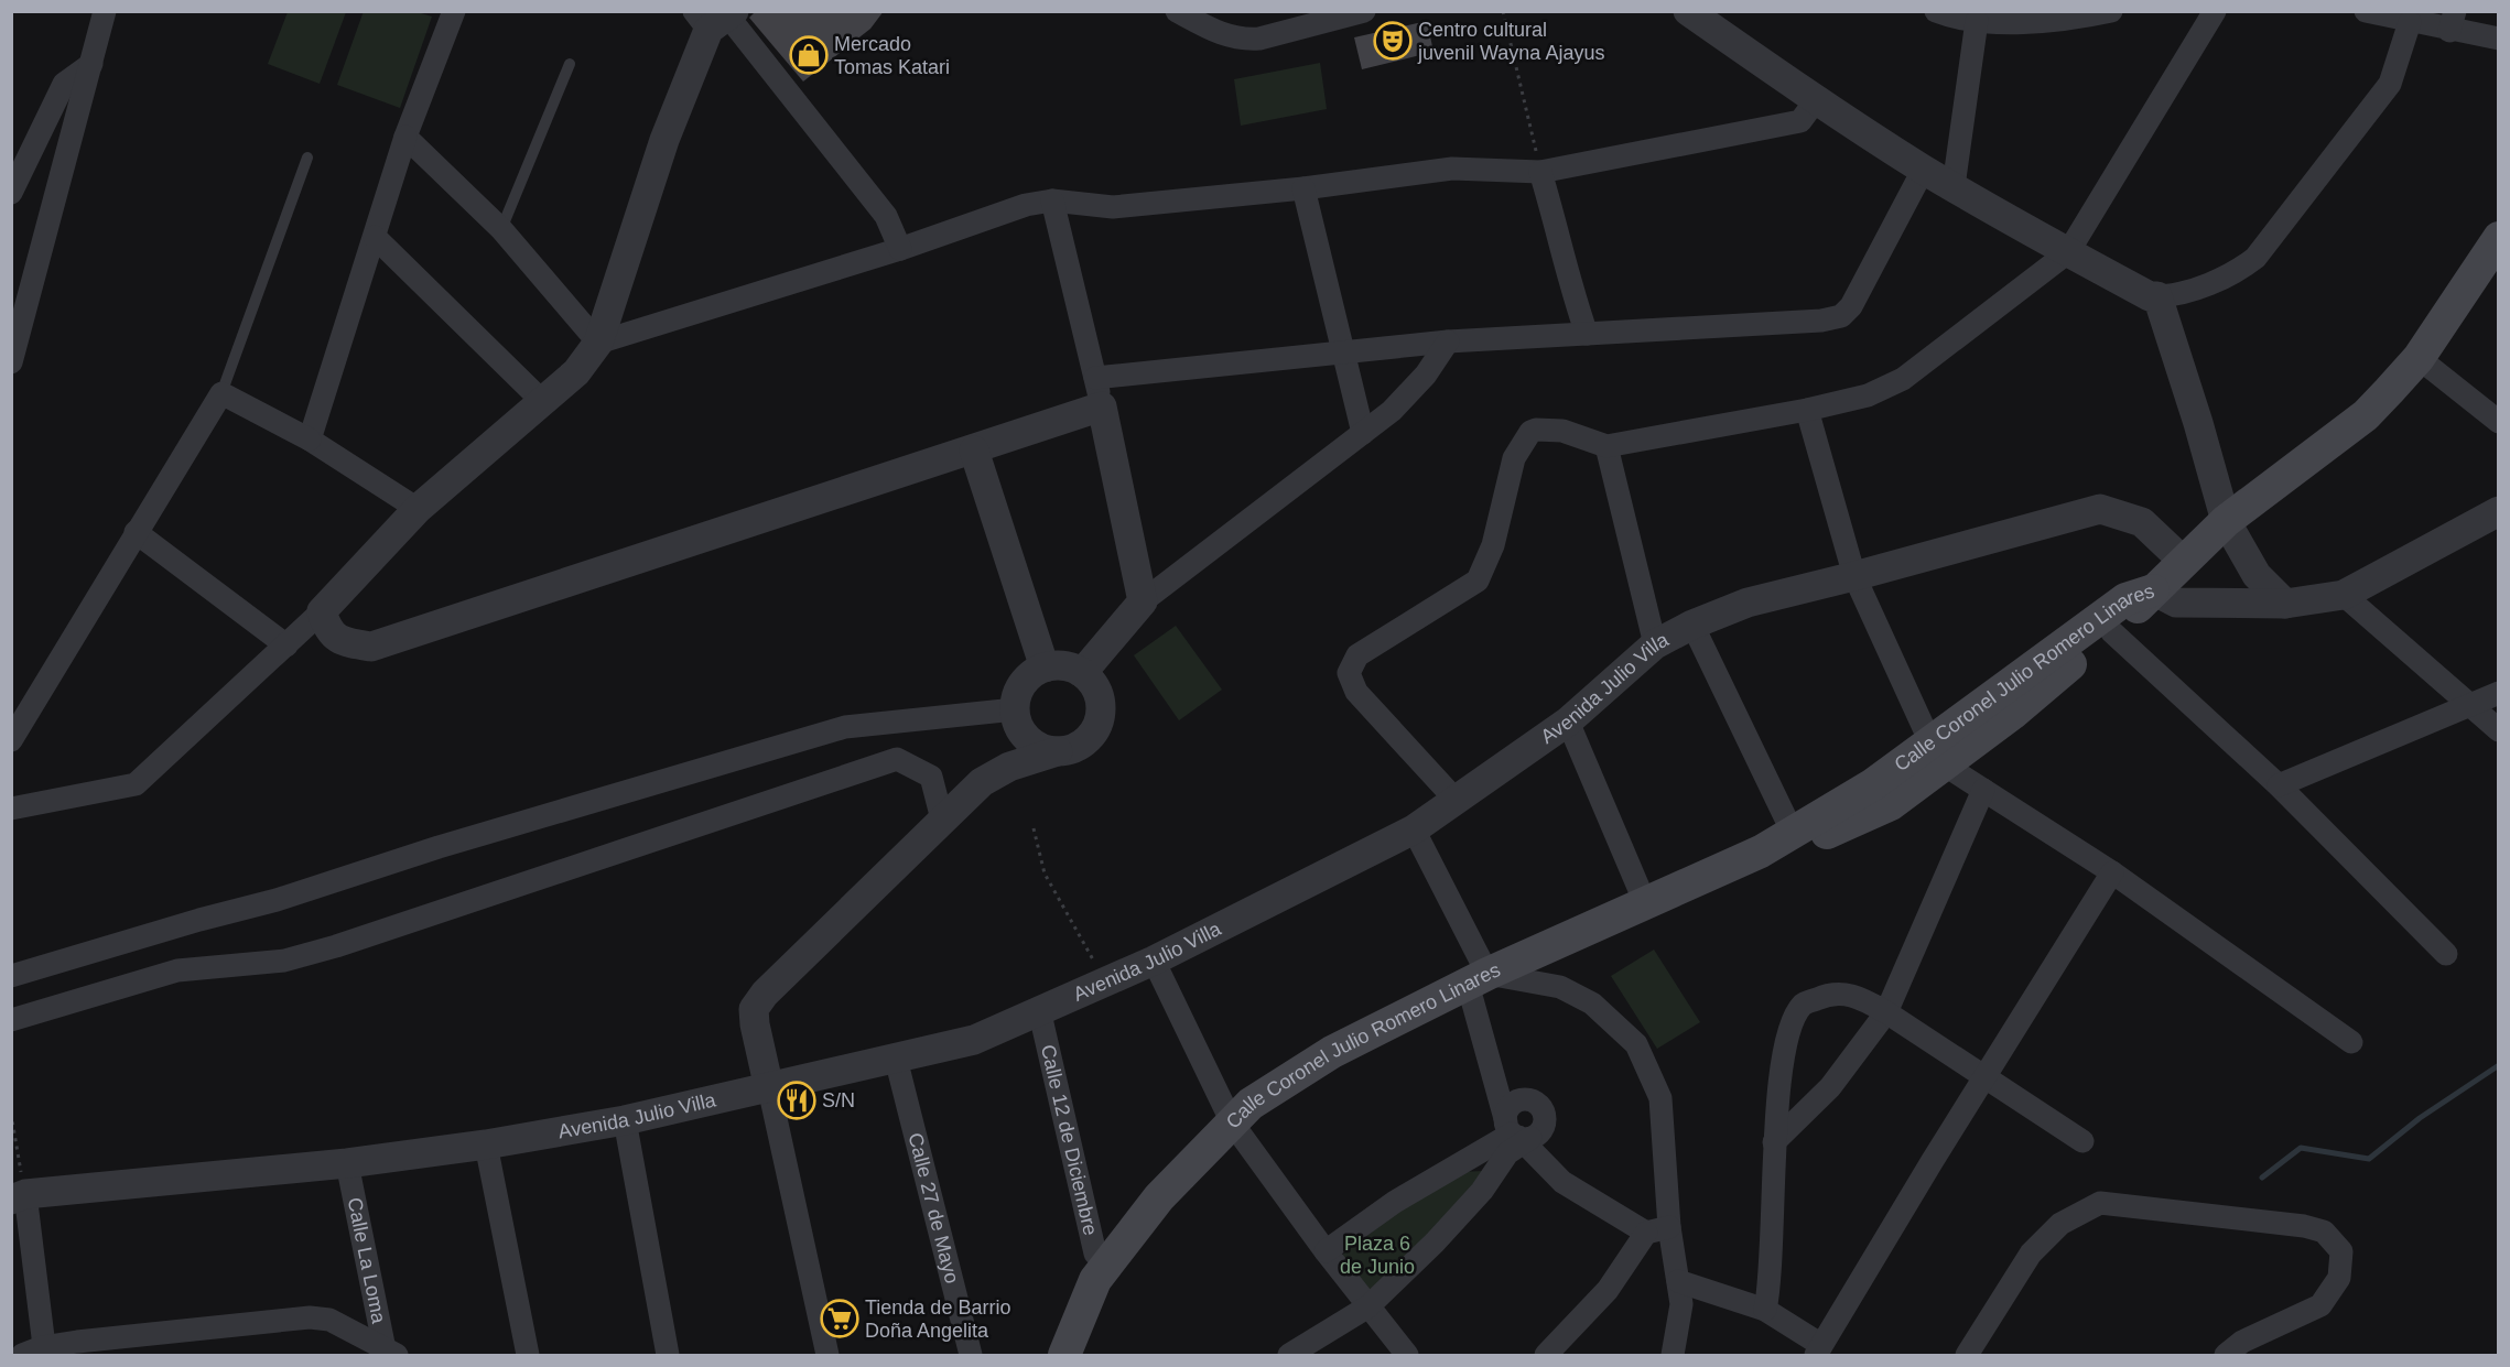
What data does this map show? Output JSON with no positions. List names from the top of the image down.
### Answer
{
  "streets": {
    "main road": ["Calle Coronel Julio Romero Linares"],
    "street": [
      "Avenida Julio Villa",
      "Calle 12 de Diciembre",
      "Calle 27 de Mayo",
      "Calle La Loma"
    ]
  },
  "crossings": [
    ["Calle Coronel Julio Romero Linares", "Calle 12 de Diciembre"],
    ["Avenida Julio Villa", "Calle 12 de Diciembre"],
    ["Avenida Julio Villa", "Calle 27 de Mayo"],
    ["Avenida Julio Villa", "Calle La Loma"]
  ],
  "parks": ["Plaza 6 de Junio"],
  "places": {
    "theatre": ["Centro cultural juvenil Wayna Ajayus"],
    "shop": ["Mercado Tomas Katari"],
    "restaurant": ["S/N"],
    "supermarket": ["Tienda de Barrio Doña Angelita"]
  }
}
